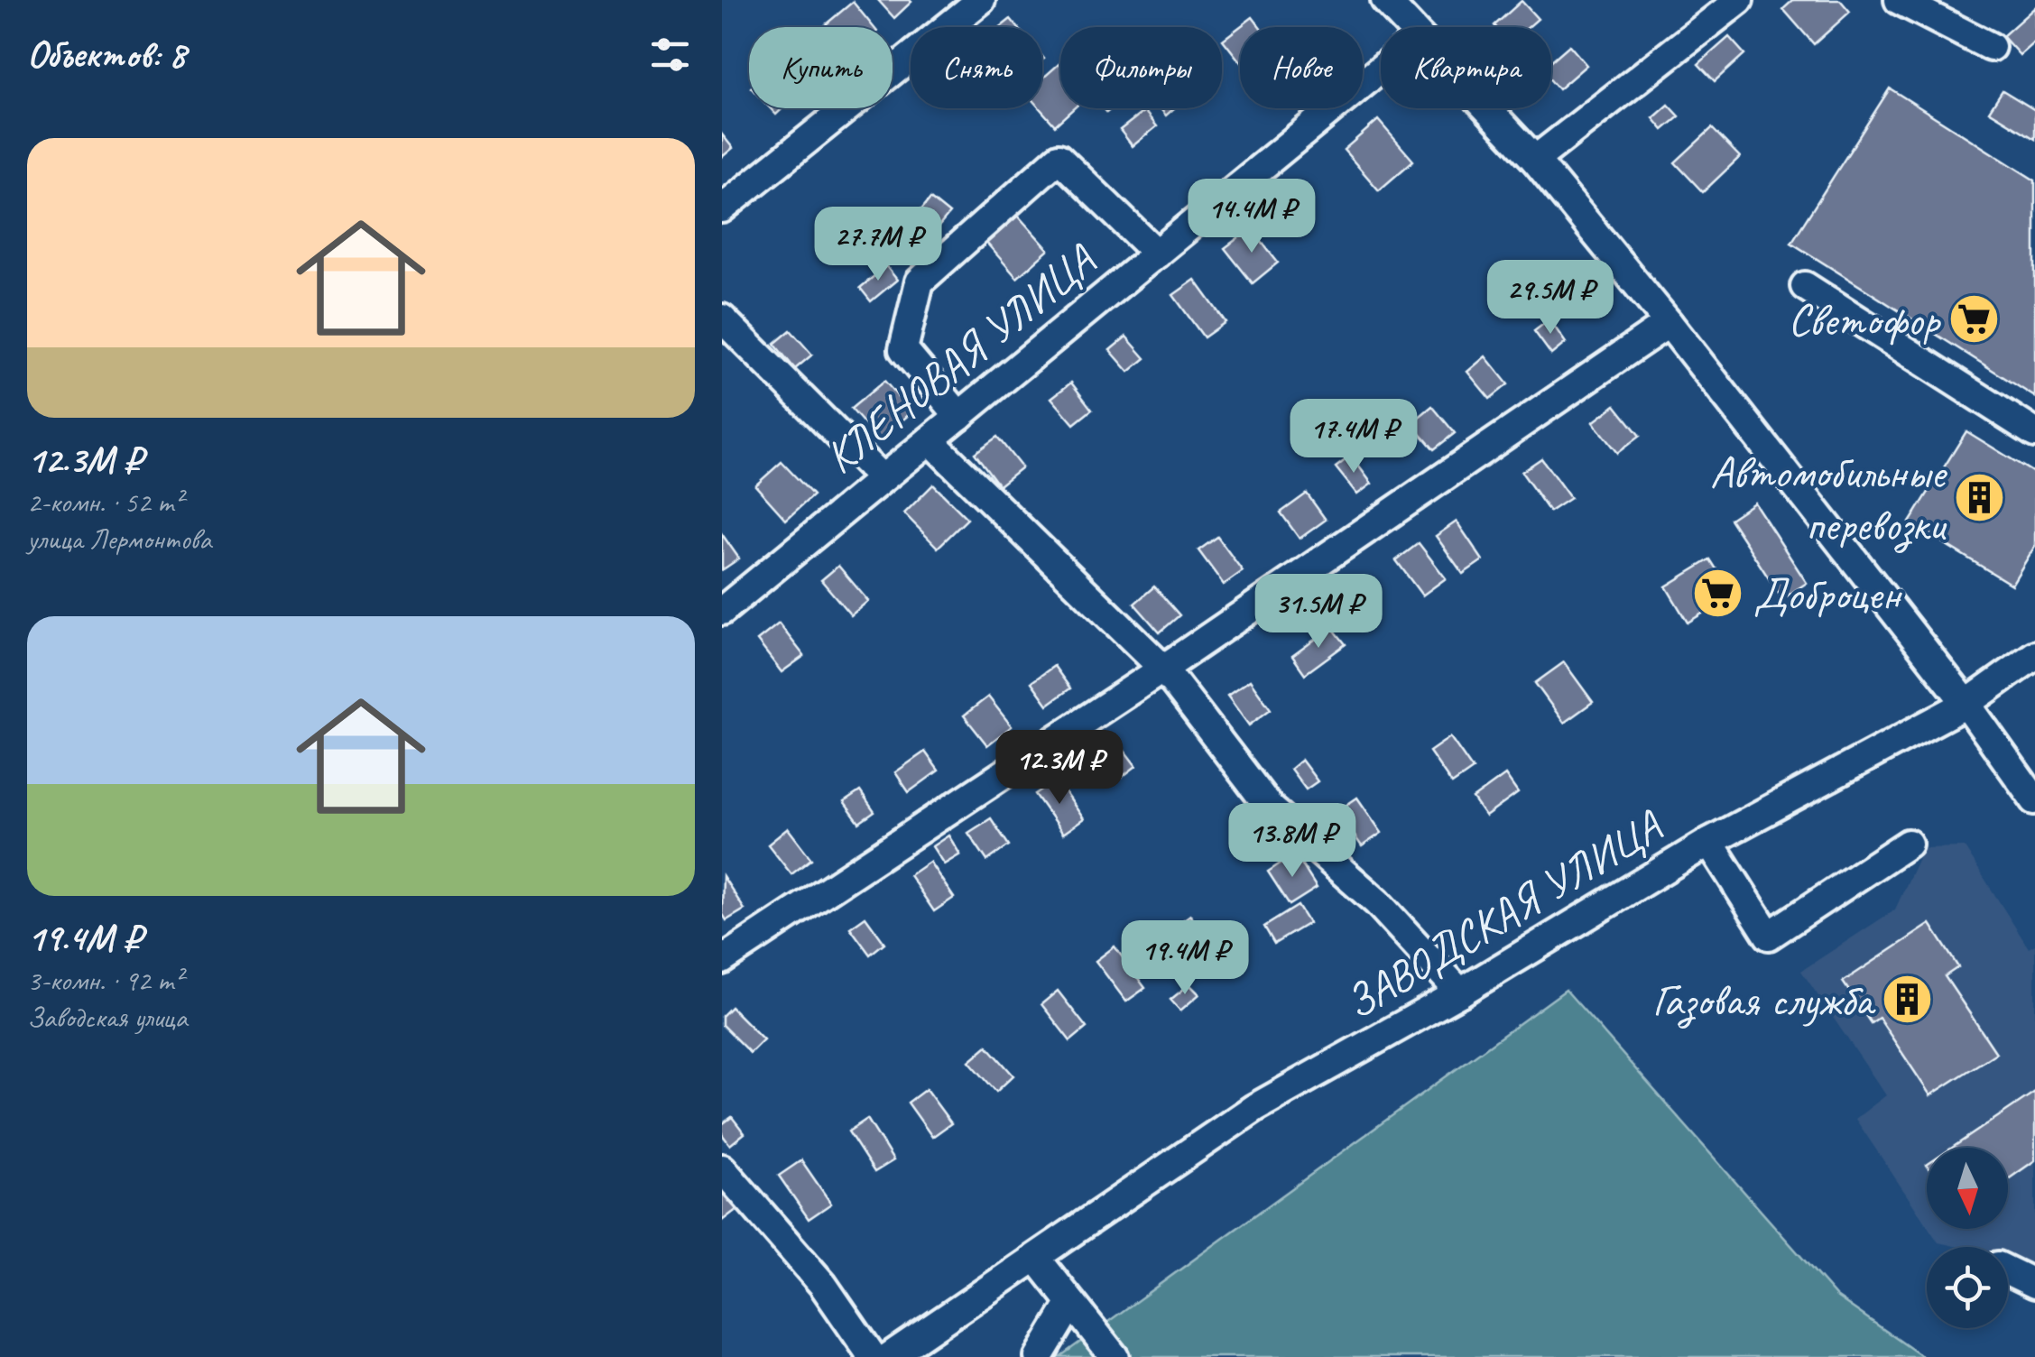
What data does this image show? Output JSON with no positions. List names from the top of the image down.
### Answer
{
  "streets": {
    "street": ["КЛЕНОВАЯ УЛИЦА", "ЗАВОДСКАЯ УЛИЦА"]
  },
  "places": {
    "supermarket": ["Светофор", "Доброцен"],
    "building": ["Автомобильные перевозки", "Газовая служба"]
  },
  "north": "bottom",
  "page": {
    "heading": "Объектов: 8",
    "chip": [
      "Купить",
      "Снять",
      "Фильтры",
      "Новое",
      "Квартира"
    ],
    "list": [
      {
        "name": "12.3M ₽",
        "note": "2-комн. · 52 m² · улица Лермонтова"
      },
      {
        "name": "19.4M ₽",
        "note": "3-комн. · 92 m² · Заводская улица"
      }
    ],
    "price": [
      "14.4M ₽",
      "27.7M ₽",
      "29.5M ₽",
      "17.4M ₽",
      "31.5M ₽",
      "12.3M ₽",
      "13.8M ₽",
      "19.4M ₽"
    ]
  }
}
